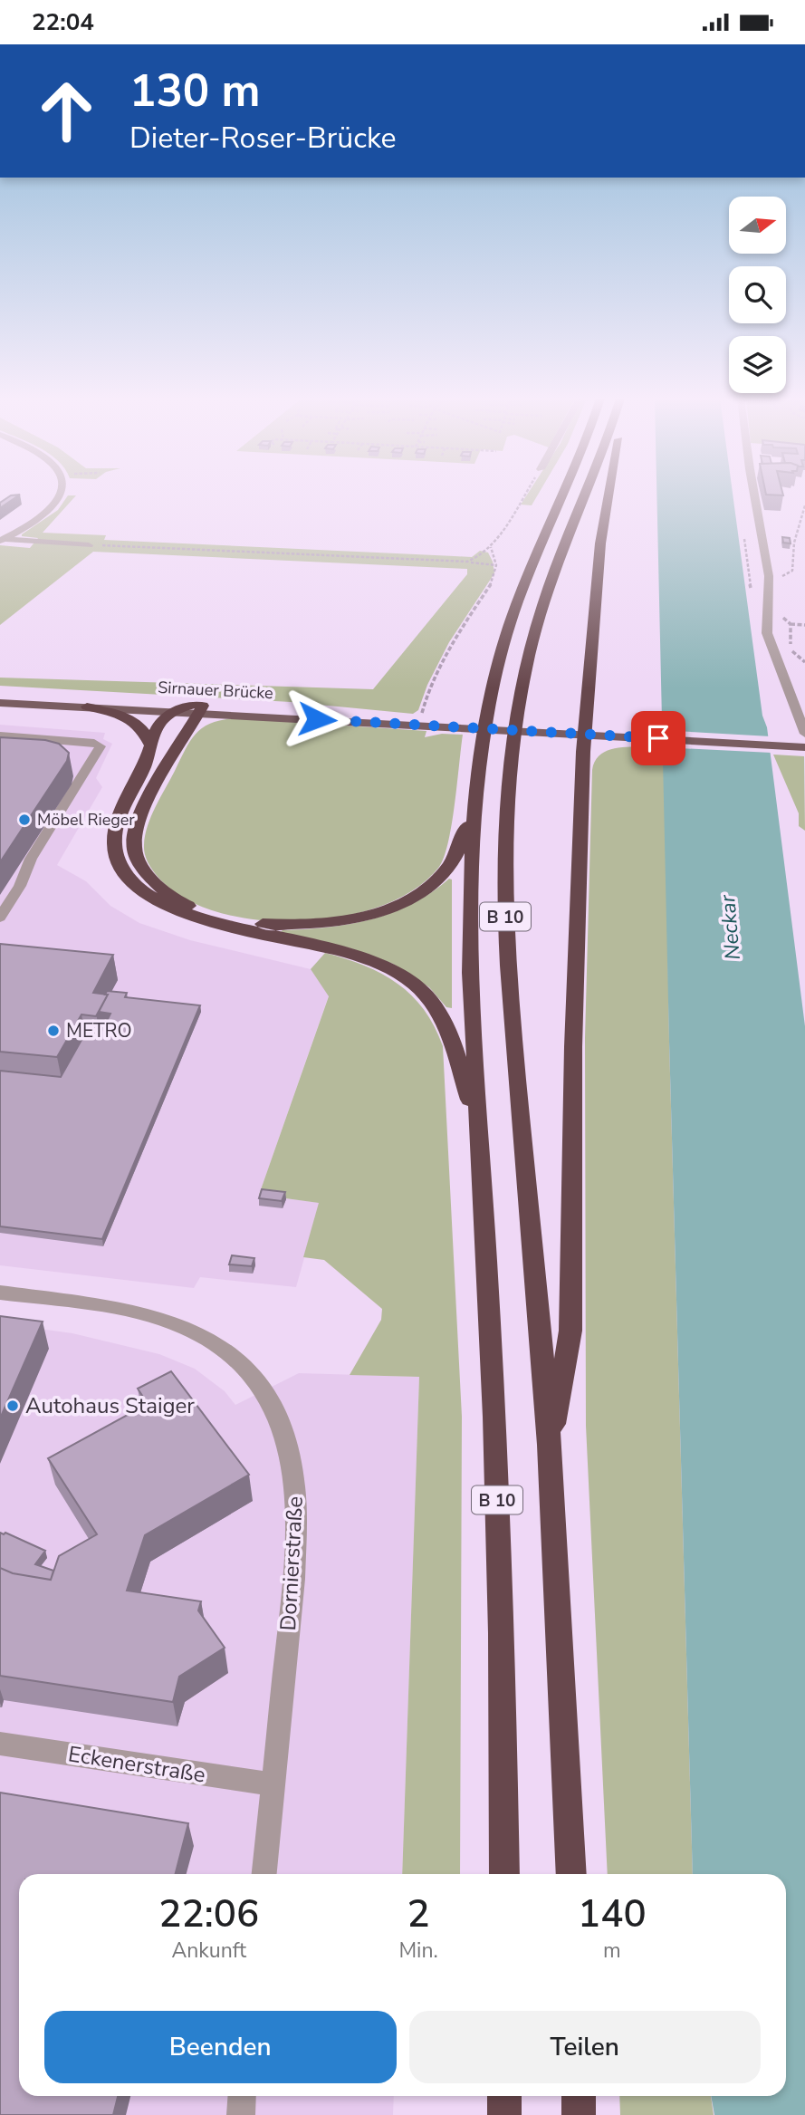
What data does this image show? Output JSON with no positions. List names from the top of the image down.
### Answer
{
  "streets": {
    "highway": ["B 10"],
    "main road": ["Sirnauer Brücke"],
    "street": ["Dornierstraße", "Eckenerstraße"]
  },
  "crossings": [
    ["Dornierstraße", "Eckenerstraße"]
  ],
  "water": ["Neckar"],
  "places": ["Möbel Rieger", "METRO", "Autohaus Staiger"],
  "north": "right",
  "page": {
    "status": "22:04",
    "turn": ["130 m", "Dieter-Roser-Brücke"],
    "eta": [
      "22:06",
      "Ankunft",
      "2",
      "Min.",
      "140",
      "m"
    ],
    "buttons": ["Beenden", "Teilen"]
  }
}
